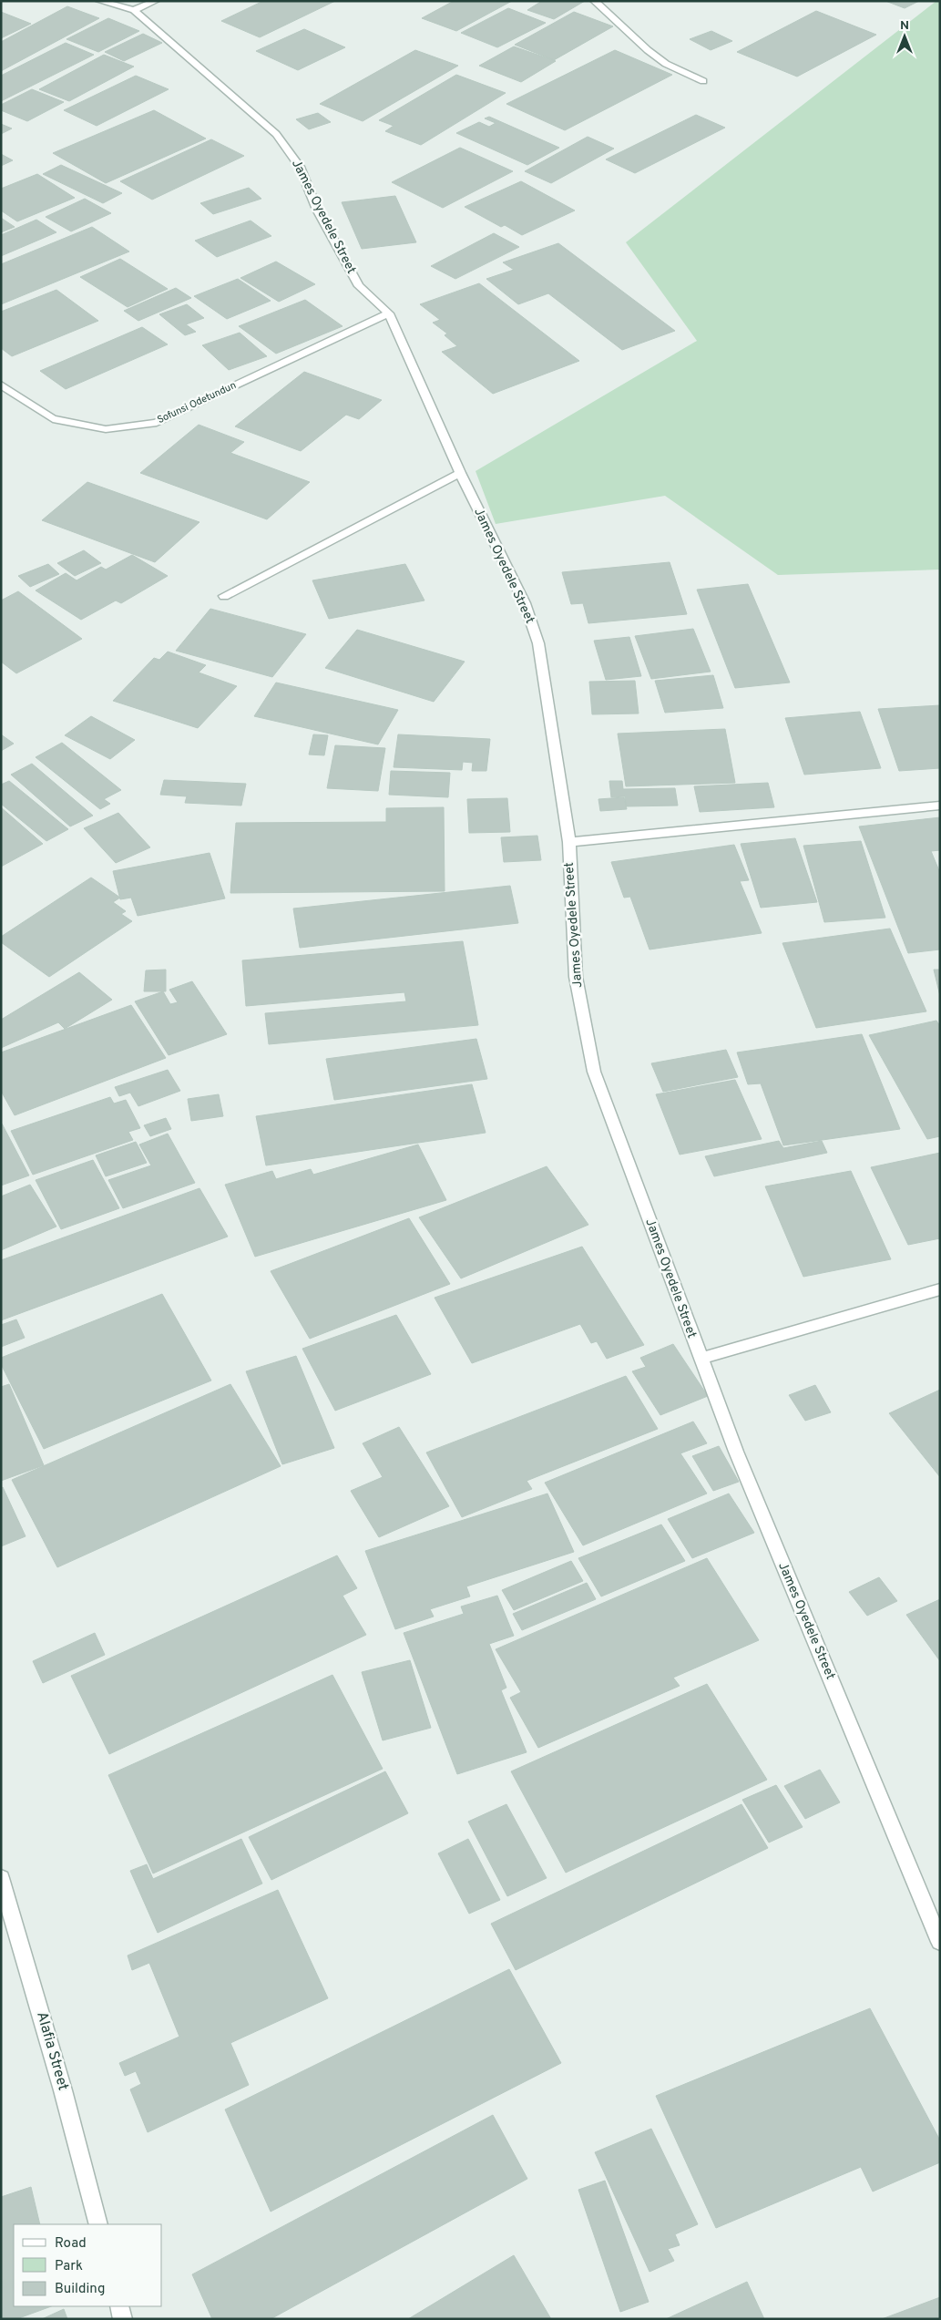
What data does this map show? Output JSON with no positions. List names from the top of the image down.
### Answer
{
  "streets": {
    "street": ["James Oyedele Street", "Sofunsi Odetundun", "Alafia Street"]
  },
  "crossings": [
    ["James Oyedele Street", "Sofunsi Odetundun"]
  ],
  "legend": ["Road", "Park", "Building"],
  "north": "top"
}
